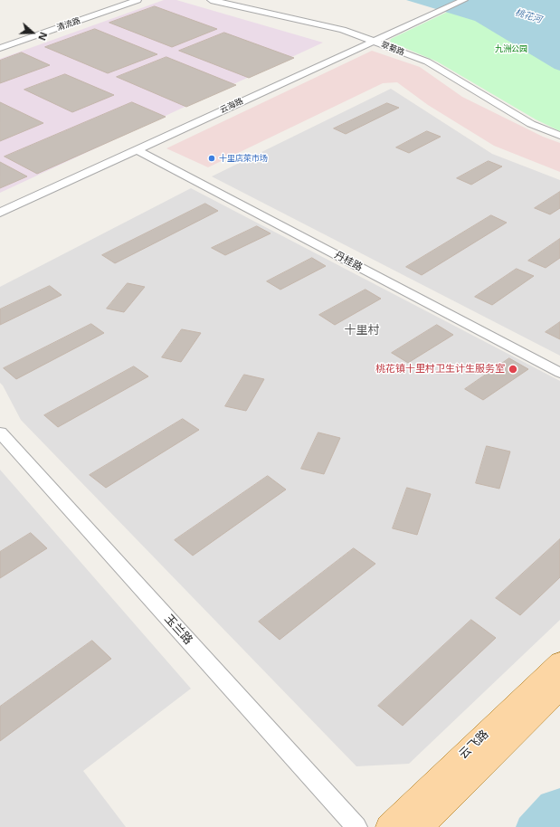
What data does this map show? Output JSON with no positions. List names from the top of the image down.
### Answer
{
  "streets": {
    "main road": ["云飞路"],
    "street": [
      "清流路",
      "翠菊路",
      "云海路",
      "丹桂路",
      "玉兰路"
    ]
  },
  "crossings": [
    ["翠菊路", "云海路"],
    ["云海路", "丹桂路"]
  ],
  "districts": ["十里村"],
  "water": ["桃花河"],
  "parks": ["九洲公园"],
  "places": ["十里店菜市场", "桃花镇十里村卫生计生服务室"],
  "north": "right"
}
